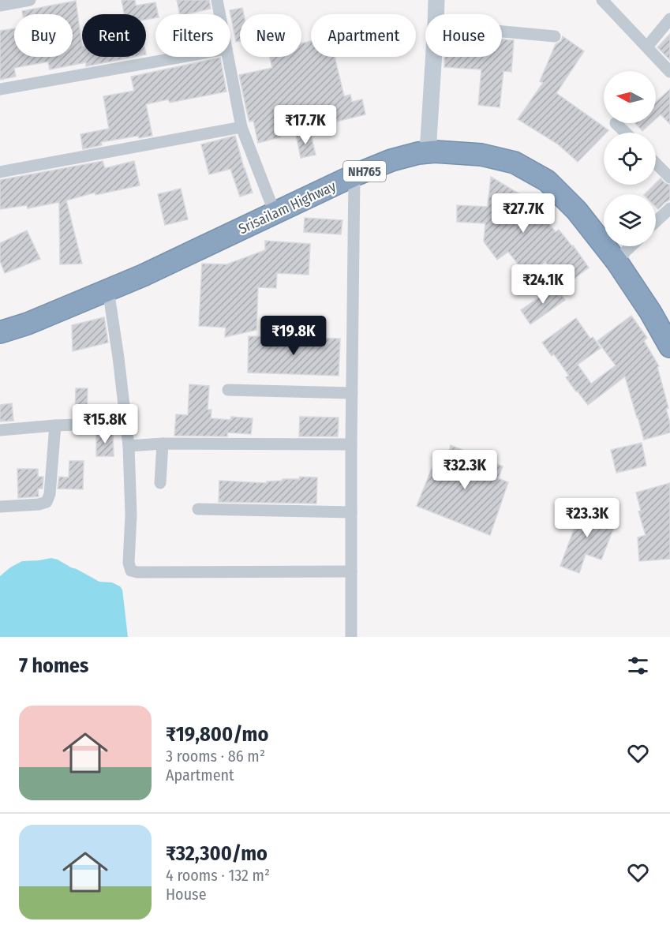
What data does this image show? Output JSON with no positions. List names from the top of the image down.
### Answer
{
  "streets": {
    "highway": ["NH765", "Srisailam Highway"]
  },
  "north": "left",
  "page": {
    "chip": [
      "Buy",
      "Rent",
      "Filters",
      "New",
      "Apartment",
      "House"
    ],
    "price": [
      "₹17.7K",
      "₹27.7K",
      "₹24.1K",
      "₹19.8K",
      "₹15.8K",
      "₹32.3K",
      "₹23.3K"
    ],
    "heading": "7 homes",
    "list": [
      {
        "name": "₹19,800/mo",
        "note": "3 rooms · 86 m² · Apartment"
      },
      {
        "name": "₹32,300/mo",
        "note": "4 rooms · 132 m² · House"
      }
    ]
  }
}
